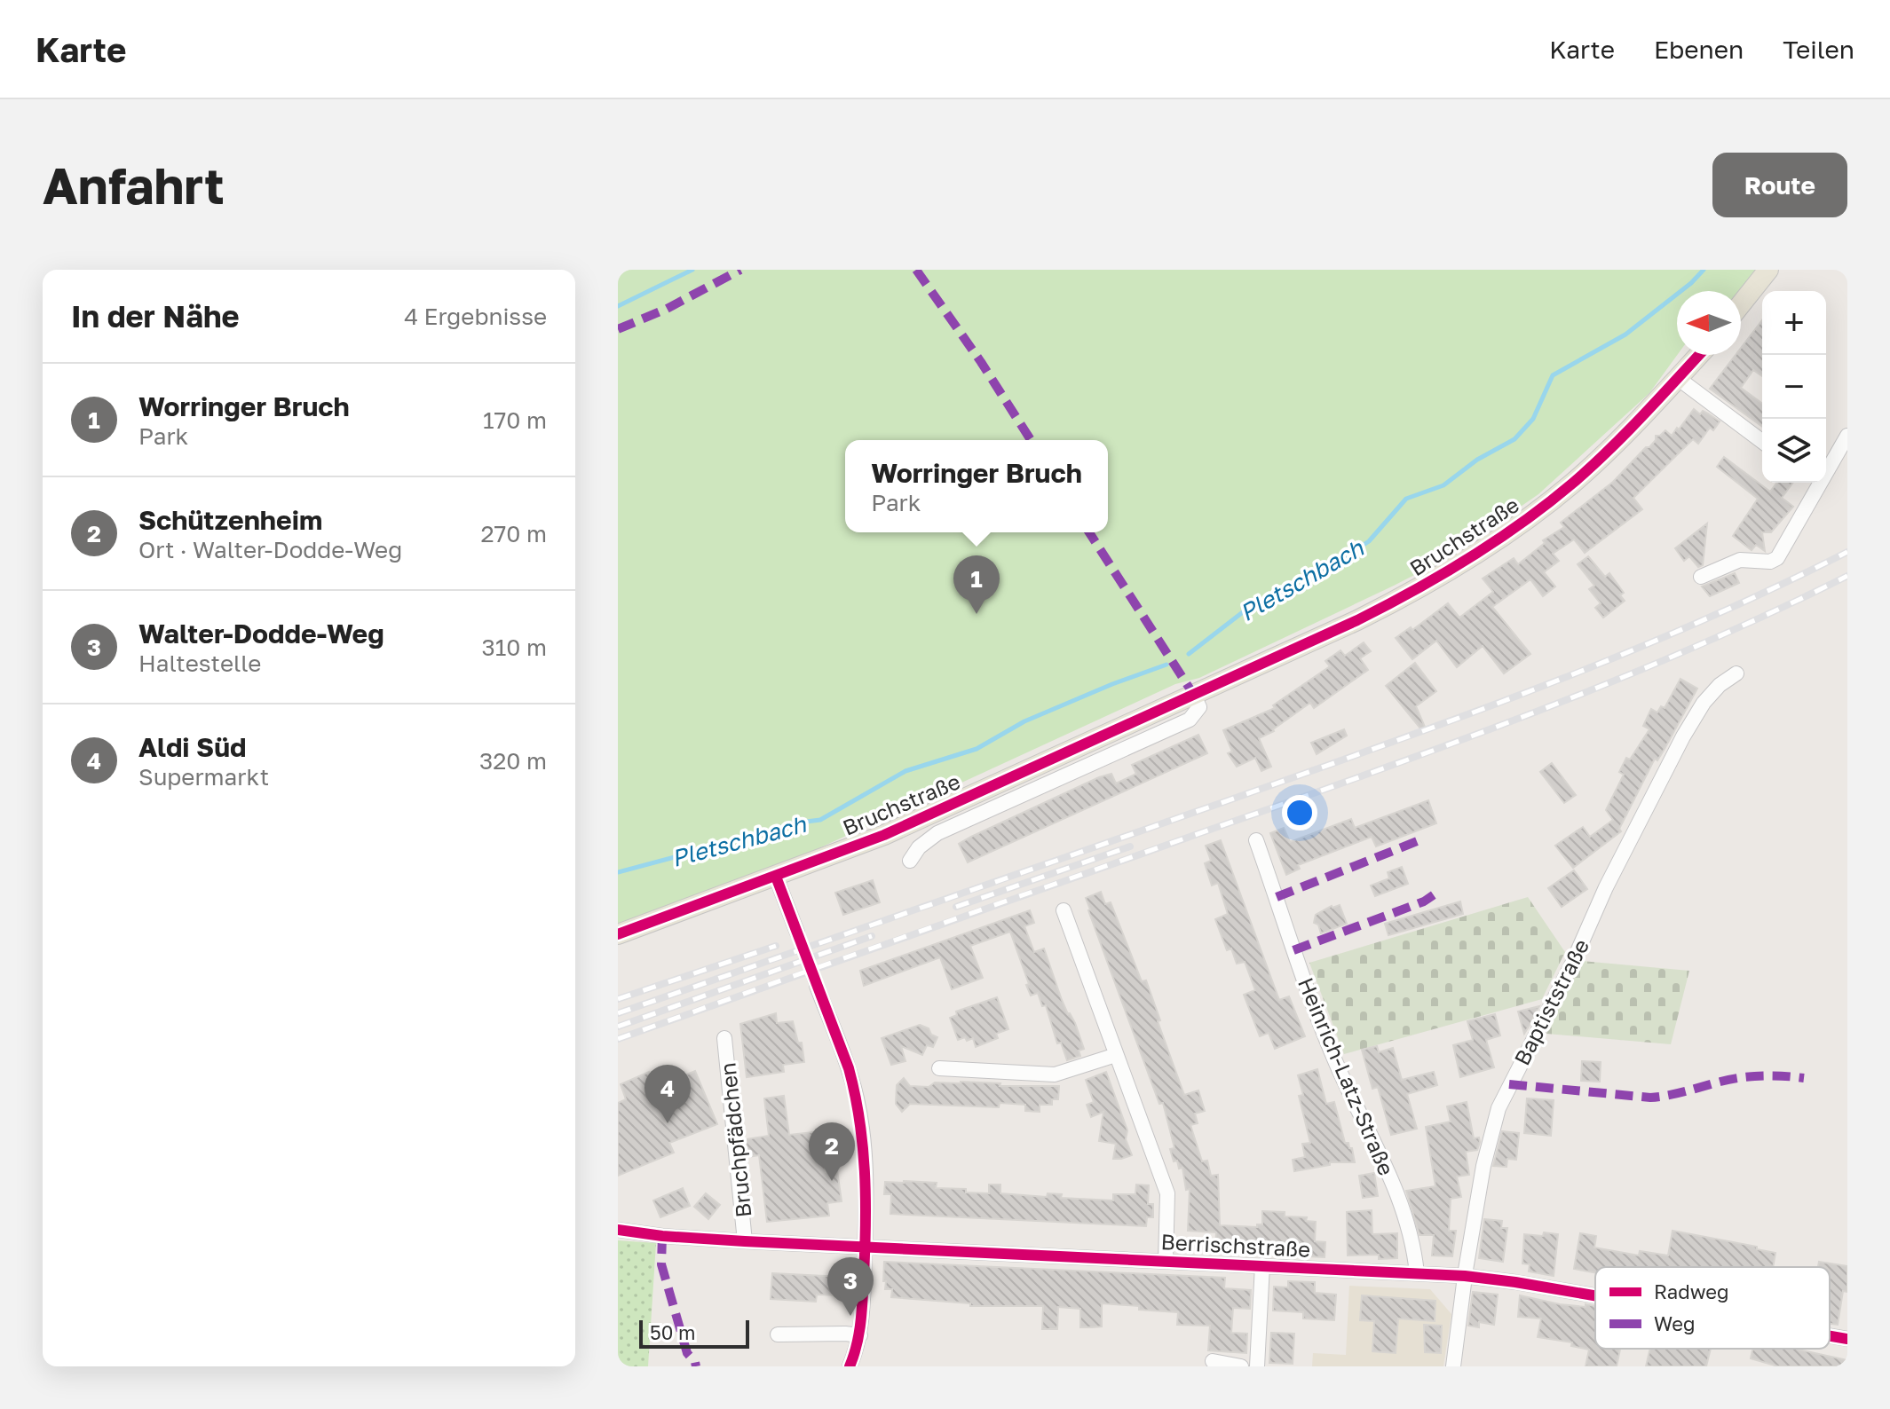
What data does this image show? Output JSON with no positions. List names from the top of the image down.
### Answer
{
  "streets": {
    "main road": ["Bruchstraße"],
    "street": [
      "Baptiststraße",
      "Heinrich-Latz-Straße",
      "Bruchpfädchen",
      "Berrischstraße"
    ]
  },
  "crossings": [
    ["Baptiststraße", "Berrischstraße"],
    ["Heinrich-Latz-Straße", "Berrischstraße"],
    ["Bruchpfädchen", "Berrischstraße"]
  ],
  "water": ["Pletschbach"],
  "legend": ["Radweg", "Weg"],
  "scale_bar": "50 m",
  "north": "left",
  "page": {
    "header": "Karte",
    "nav": ["Karte", "Ebenen", "Teilen"],
    "buttons": "Route",
    "title": "Anfahrt",
    "heading": ["In der Nähe", "4 Ergebnisse"],
    "map_buttons": ["+", "−"],
    "list": [
      {
        "mark": "1",
        "name": "Worringer Bruch",
        "note": "Park",
        "value": "170 m"
      },
      {
        "mark": "2",
        "name": "Schützenheim",
        "note": "Ort · Walter-Dodde-Weg",
        "value": "270 m"
      },
      {
        "mark": "3",
        "name": "Walter-Dodde-Weg",
        "note": "Haltestelle",
        "value": "310 m"
      },
      {
        "mark": "4",
        "name": "Aldi Süd",
        "note": "Supermarkt",
        "value": "320 m"
      }
    ],
    "popup": ["Worringer Bruch", "Park"],
    "pins": [
      "1",
      "4",
      "2",
      "3"
    ],
    "scale": "50 m"
  }
}
